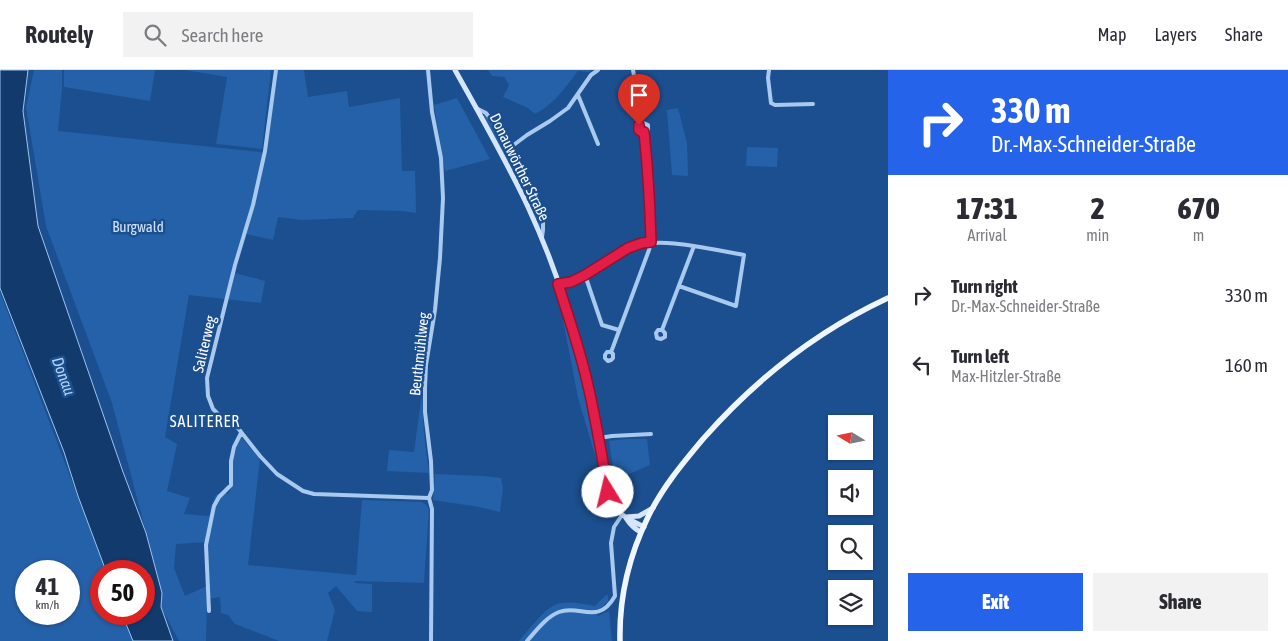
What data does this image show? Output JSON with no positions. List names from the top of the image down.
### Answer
{
  "streets": {
    "main road": ["Donauwörther Straße"],
    "street": ["Saliterweg", "Beuthmühlweg"]
  },
  "crossings": [
    ["Saliterweg", "Beuthmühlweg"]
  ],
  "districts": ["SALITERER"],
  "water": ["Donau"],
  "parks": ["Burgwald"],
  "north": "left",
  "page": {
    "header": "Routely",
    "search": "Search here",
    "nav": ["Map", "Layers", "Share"],
    "turn": ["330 m", "Dr.-Max-Schneider-Straße"],
    "eta": [
      "17:31",
      "Arrival",
      "2",
      "min",
      "670",
      "m"
    ],
    "list": [
      {
        "name": "Turn right",
        "note": "Dr.-Max-Schneider-Straße",
        "value": "330 m"
      },
      {
        "name": "Turn left",
        "note": "Max-Hitzler-Straße",
        "value": "160 m"
      }
    ],
    "speed": "41 km/h",
    "limit": "50",
    "buttons": ["Exit", "Share"]
  }
}
